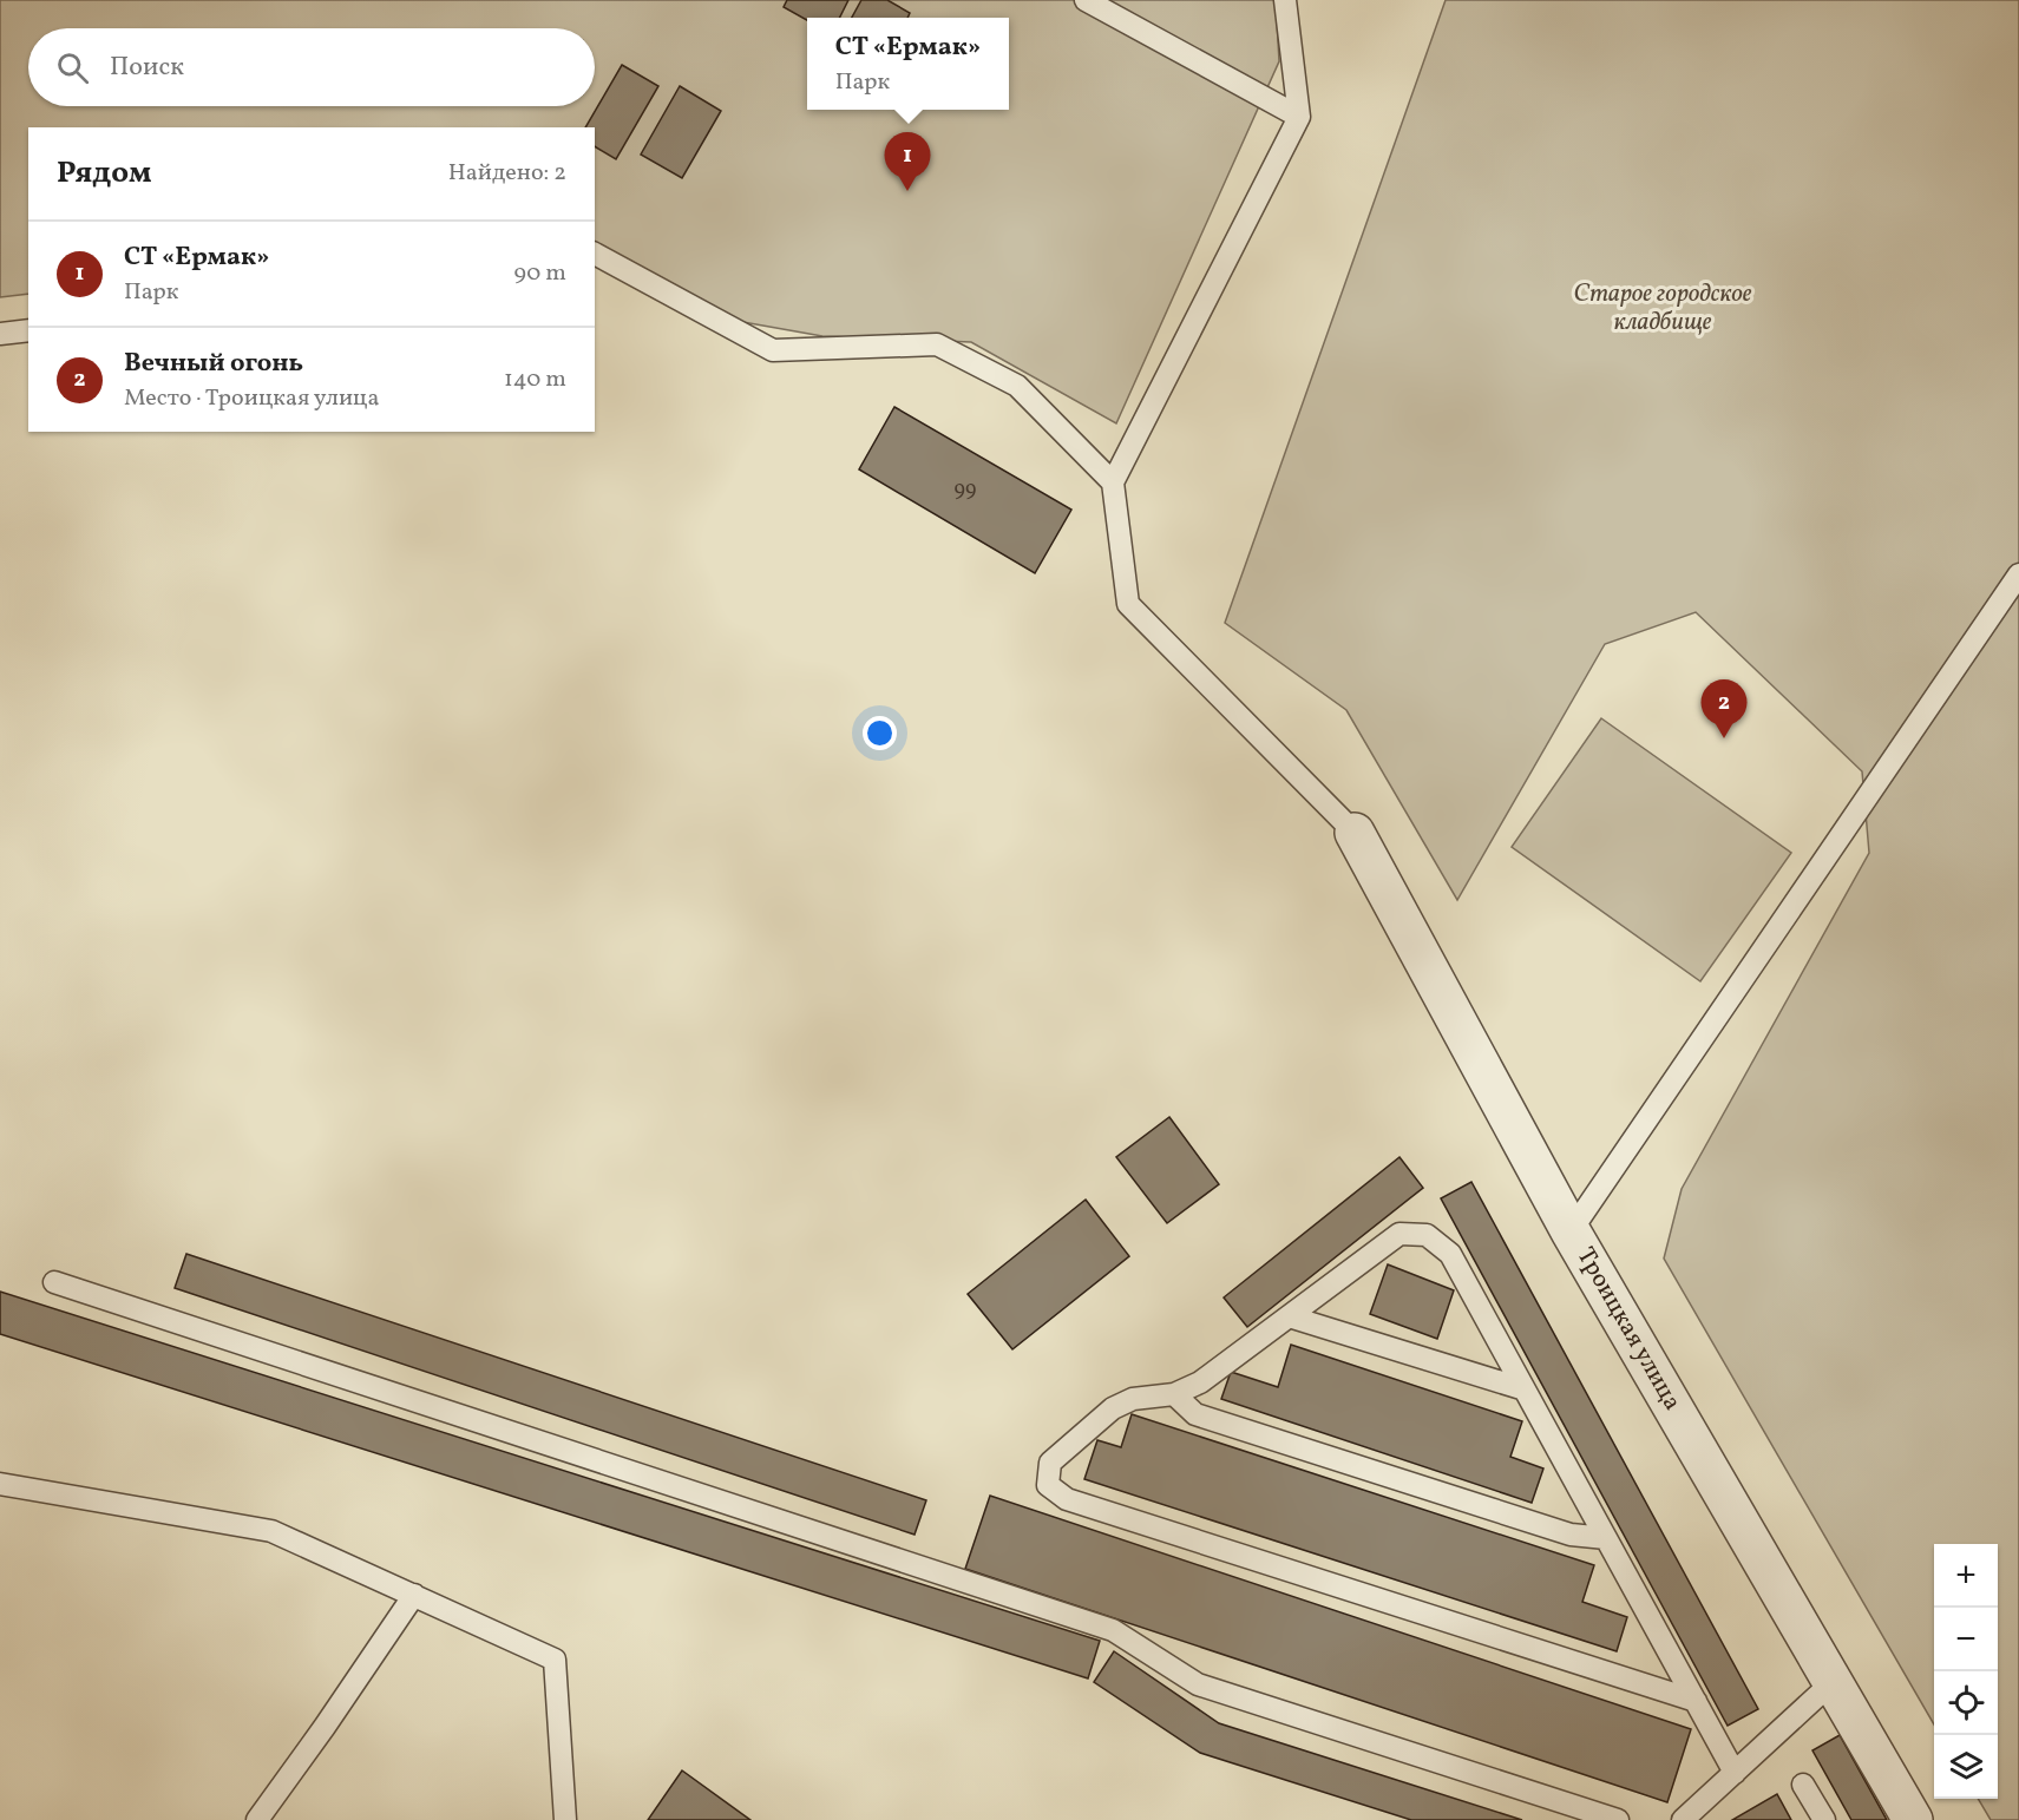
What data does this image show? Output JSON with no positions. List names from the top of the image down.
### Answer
{
  "streets": {
    "street": ["Троицкая улица"]
  },
  "parks": ["Старое городское кладбище"],
  "house_numbers": ["99"],
  "page": {
    "popup": ["СТ «Ермак»", "Парк"],
    "search": "Поиск",
    "heading": ["Рядом", "Найдено: 2"],
    "pins": ["1", "2"],
    "list": [
      {
        "mark": "1",
        "name": "СТ «Ермак»",
        "note": "Парк",
        "value": "90 m"
      },
      {
        "mark": "2",
        "name": "Вечный огонь",
        "note": "Место · Троицкая улица",
        "value": "140 m"
      }
    ],
    "map_buttons": ["+", "−"]
  }
}
